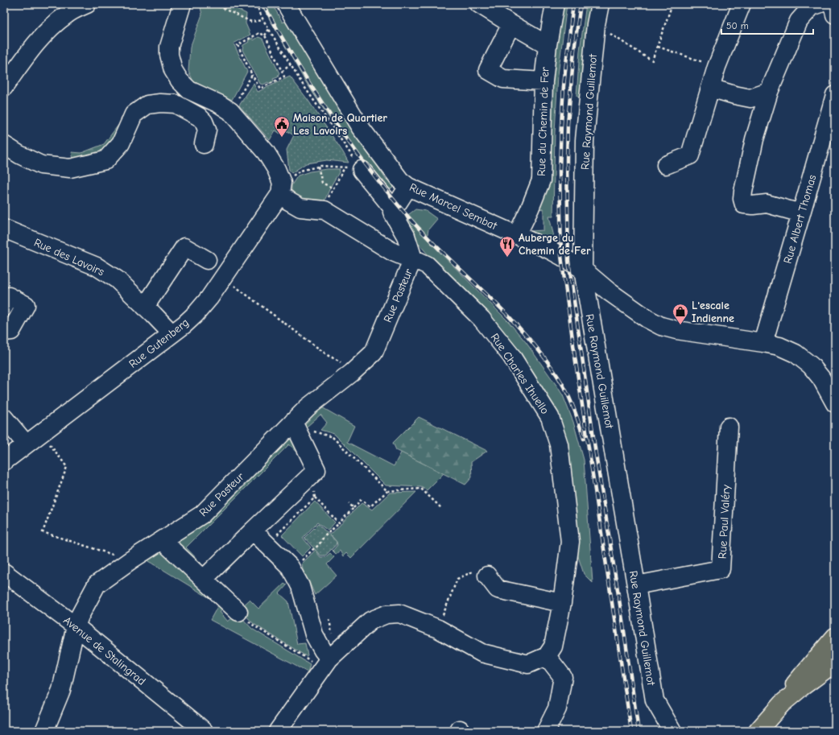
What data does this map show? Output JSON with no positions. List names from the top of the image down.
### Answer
{
  "streets": {
    "street": [
      "Rue Raymond Guillemot",
      "Rue du Chemin de Fer",
      "Rue Marcel Sembat",
      "Rue Albert Thomas",
      "Rue des Lavoirs",
      "Rue Pasteur",
      "Rue Gutenberg",
      "Rue Charles Ihuello",
      "Rue Paul Valéry",
      "Avenue de Stalingrad"
    ]
  },
  "crossings": [
    ["Rue Raymond Guillemot", "Rue Marcel Sembat"],
    ["Rue Raymond Guillemot", "Rue Paul Valéry"],
    ["Rue du Chemin de Fer", "Rue Marcel Sembat"],
    ["Rue Marcel Sembat", "Rue Albert Thomas"],
    ["Rue des Lavoirs", "Rue Gutenberg"],
    ["Rue Pasteur", "Rue Charles Ihuello"],
    ["Rue Pasteur", "Avenue de Stalingrad"]
  ],
  "places": {
    "public building": ["Maison de Quartier Les Lavoirs"],
    "restaurant": ["Auberge du Chemin de Fer"],
    "shop": ["L'escale Indienne"]
  },
  "scale_bar": "50 m"
}
